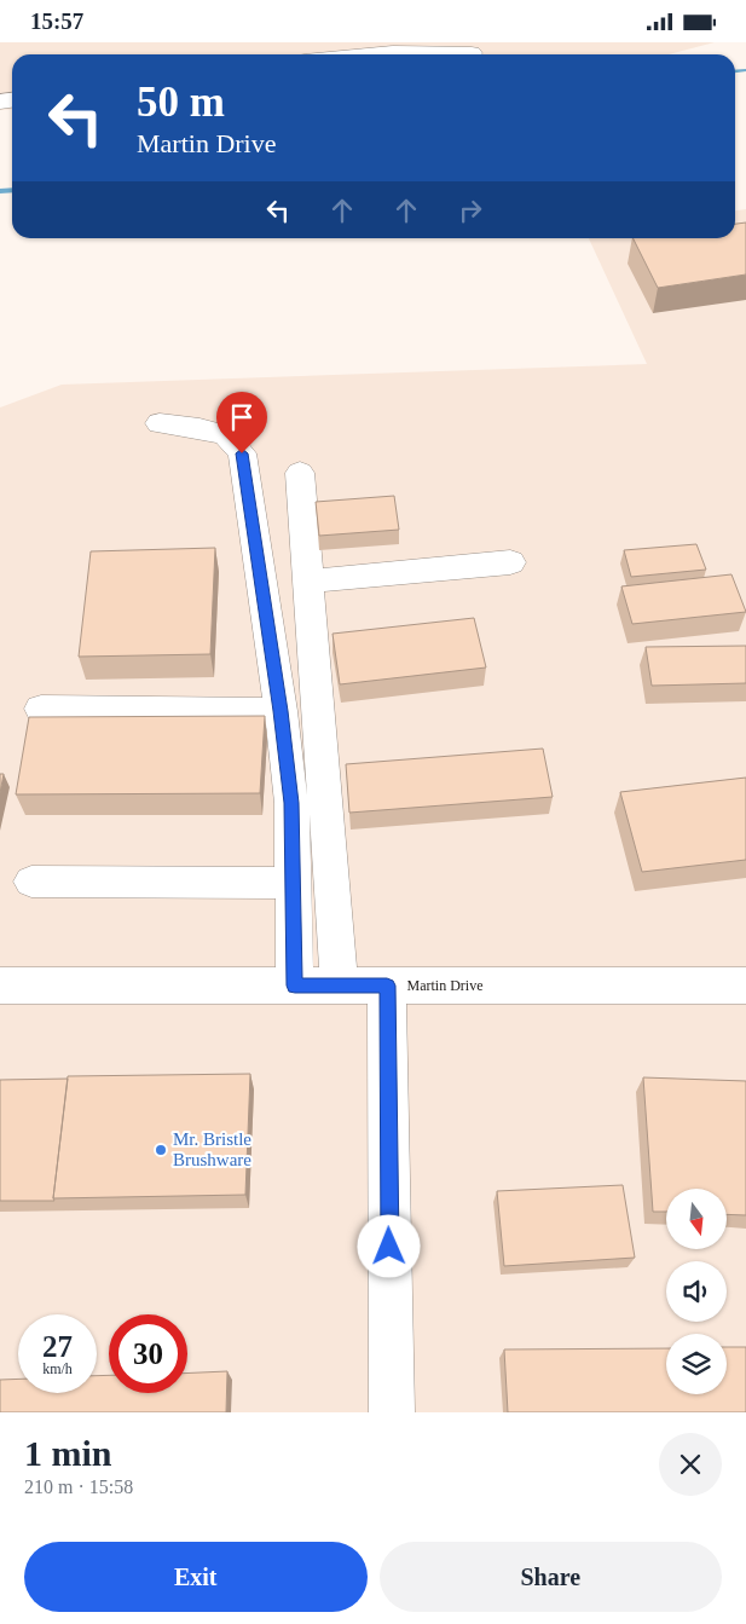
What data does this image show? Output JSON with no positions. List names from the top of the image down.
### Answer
{
  "streets": {
    "street": ["Martin Drive"]
  },
  "places": ["Mr. Bristle Brushware"],
  "north": "bottom",
  "page": {
    "status": "15:57",
    "turn": ["50 m", "Martin Drive"],
    "speed": "27 km/h",
    "limit": "30",
    "heading": ["1 min", "210 m · 15:58"],
    "buttons": ["Exit", "Share"]
  }
}
